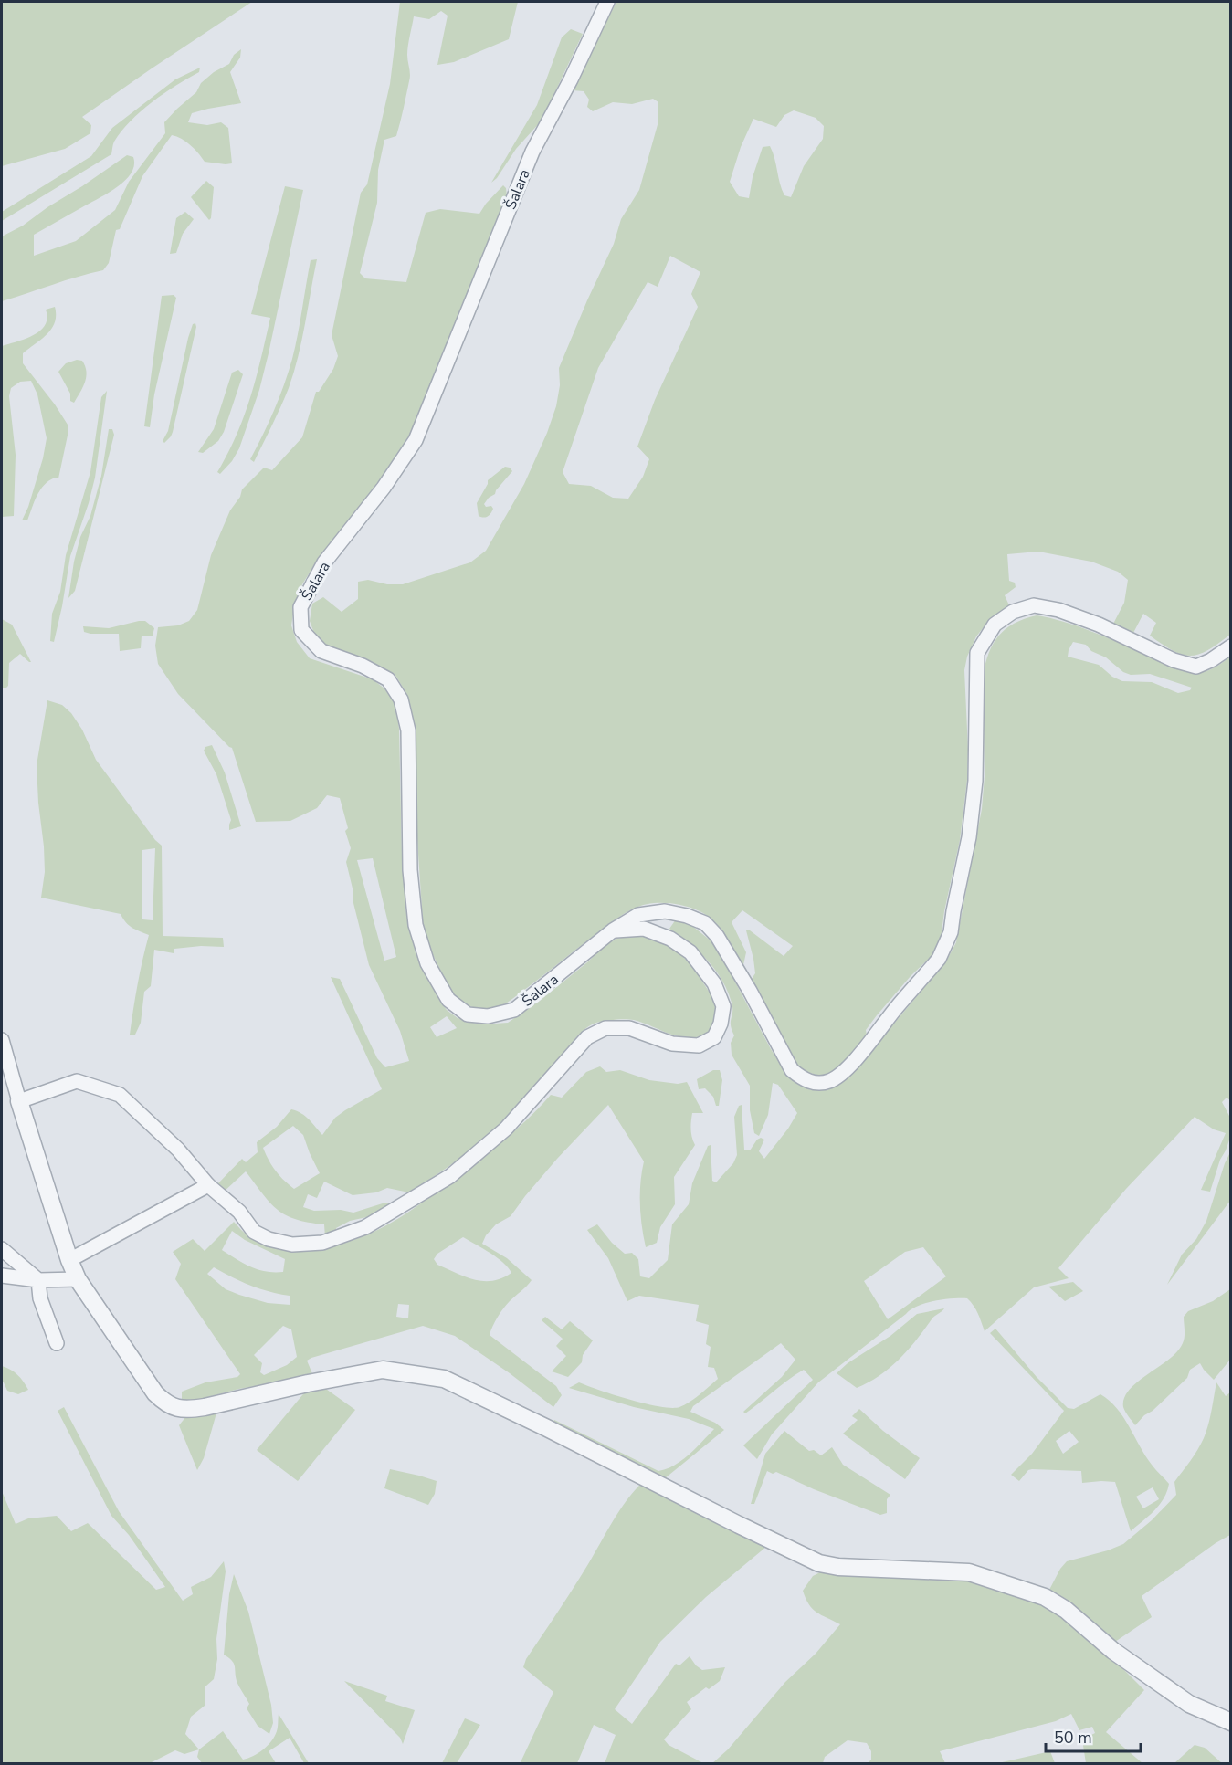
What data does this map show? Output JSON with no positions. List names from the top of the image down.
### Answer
{
  "streets": {
    "street": ["Šalara"]
  },
  "scale_bar": "50 m"
}
